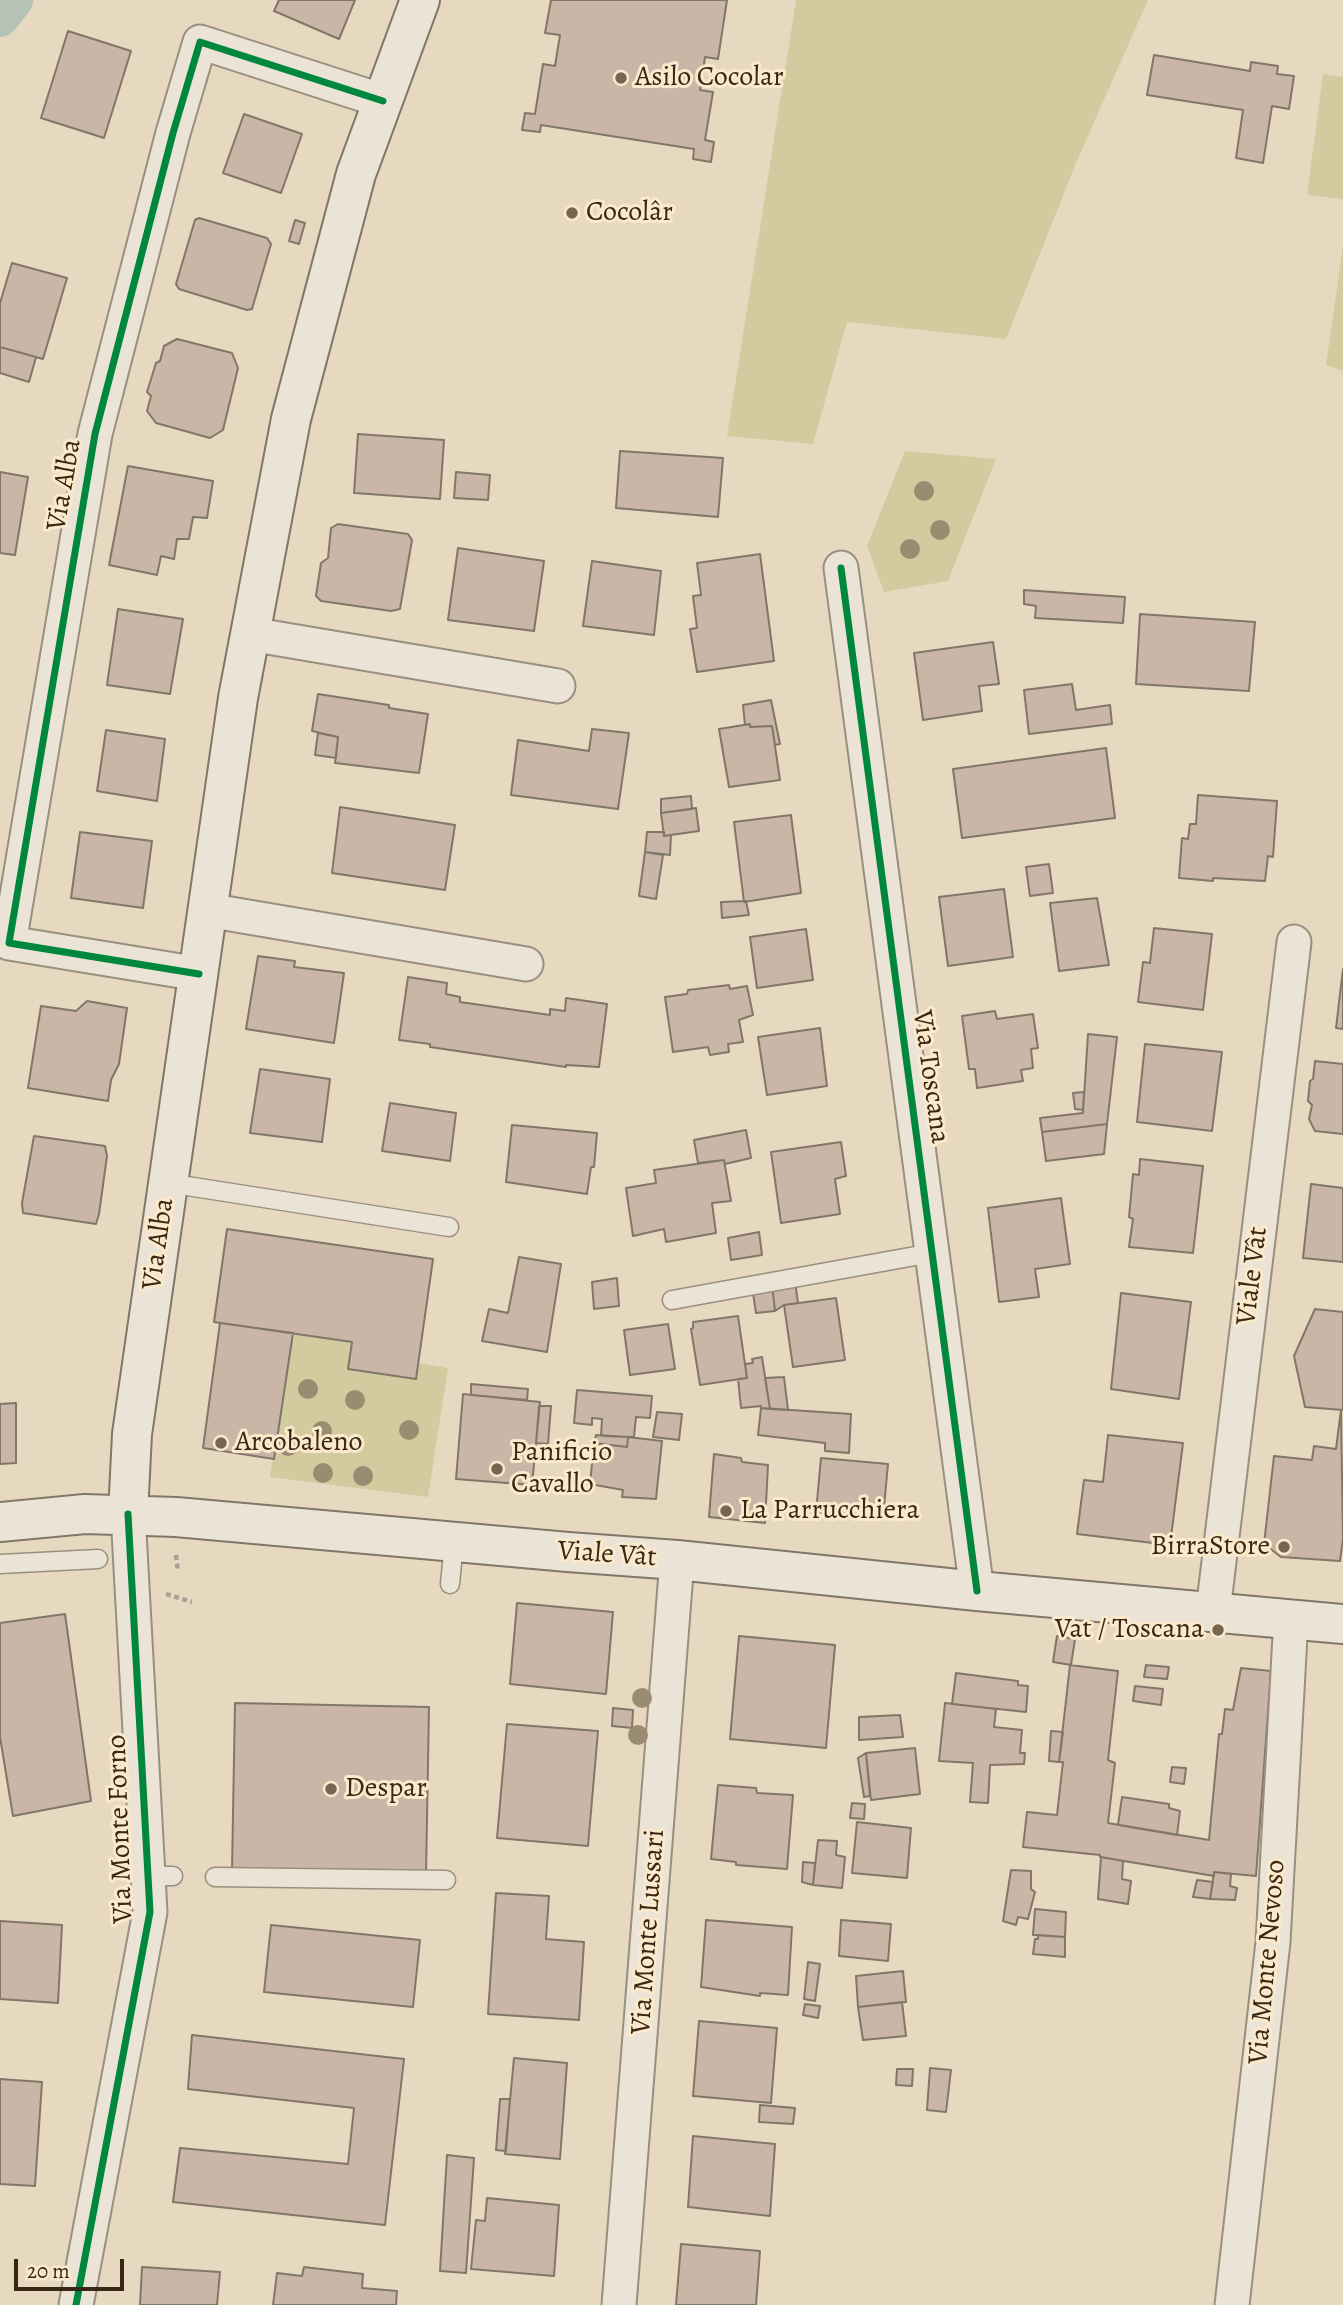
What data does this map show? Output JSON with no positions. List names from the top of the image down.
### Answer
{
  "streets": {
    "main road": ["Via Alba", "Viale Vât"],
    "street": [
      "Via Toscana",
      "Via Monte Forno",
      "Via Monte Lussari",
      "Via Monte Nevoso"
    ]
  },
  "crossings": [
    ["Via Alba", "Viale Vât"],
    ["Via Alba", "Via Monte Forno"],
    ["Via Toscana", "Viale Vât"],
    ["Viale Vât", "Via Monte Forno"],
    ["Viale Vât", "Via Monte Lussari"],
    ["Viale Vât", "Via Monte Nevoso"]
  ],
  "places": [
    "Asilo Cocolar",
    "Cocolâr",
    "Arcobaleno",
    "Panificio Cavallo",
    "La Parrucchiera",
    "BirraStore",
    "Vat / Toscana",
    "Despar"
  ],
  "scale_bar": "20 m"
}
